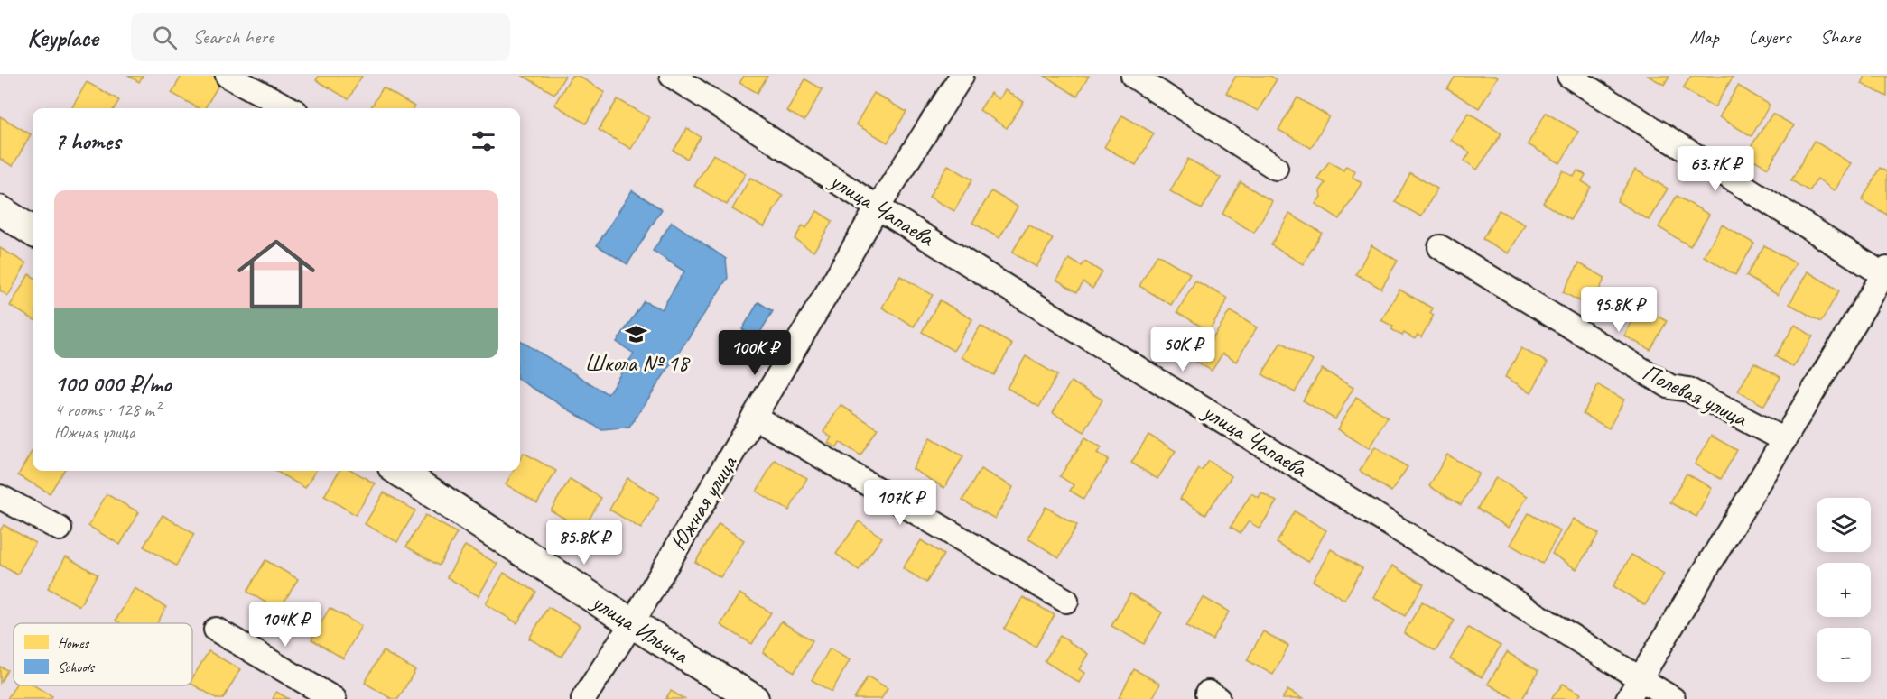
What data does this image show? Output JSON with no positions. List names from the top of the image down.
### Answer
{
  "streets": {
    "main road": ["улица Ильича"],
    "street": ["улица Чапаева", "Полевая улица", "Южная улица"]
  },
  "crossings": [
    ["улица Чапаева", "Южная улица"],
    ["Южная улица", "улица Ильича"]
  ],
  "places": {
    "school or university": ["Школа № 18"]
  },
  "legend": ["Homes", "Schools"],
  "page": {
    "header": "Keyplace",
    "search": "Search here",
    "nav": ["Map", "Layers", "Share"],
    "heading": "7 homes",
    "price": [
      "63.7K ₽",
      "95.8K ₽",
      "50K ₽",
      "100K ₽",
      "107K ₽",
      "85.8K ₽",
      "104K ₽"
    ],
    "list": [
      {
        "name": "100 000 ₽/mo",
        "note": "4 rooms · 128 m² · Южная улица"
      }
    ],
    "map_buttons": ["+", "−"]
  }
}
